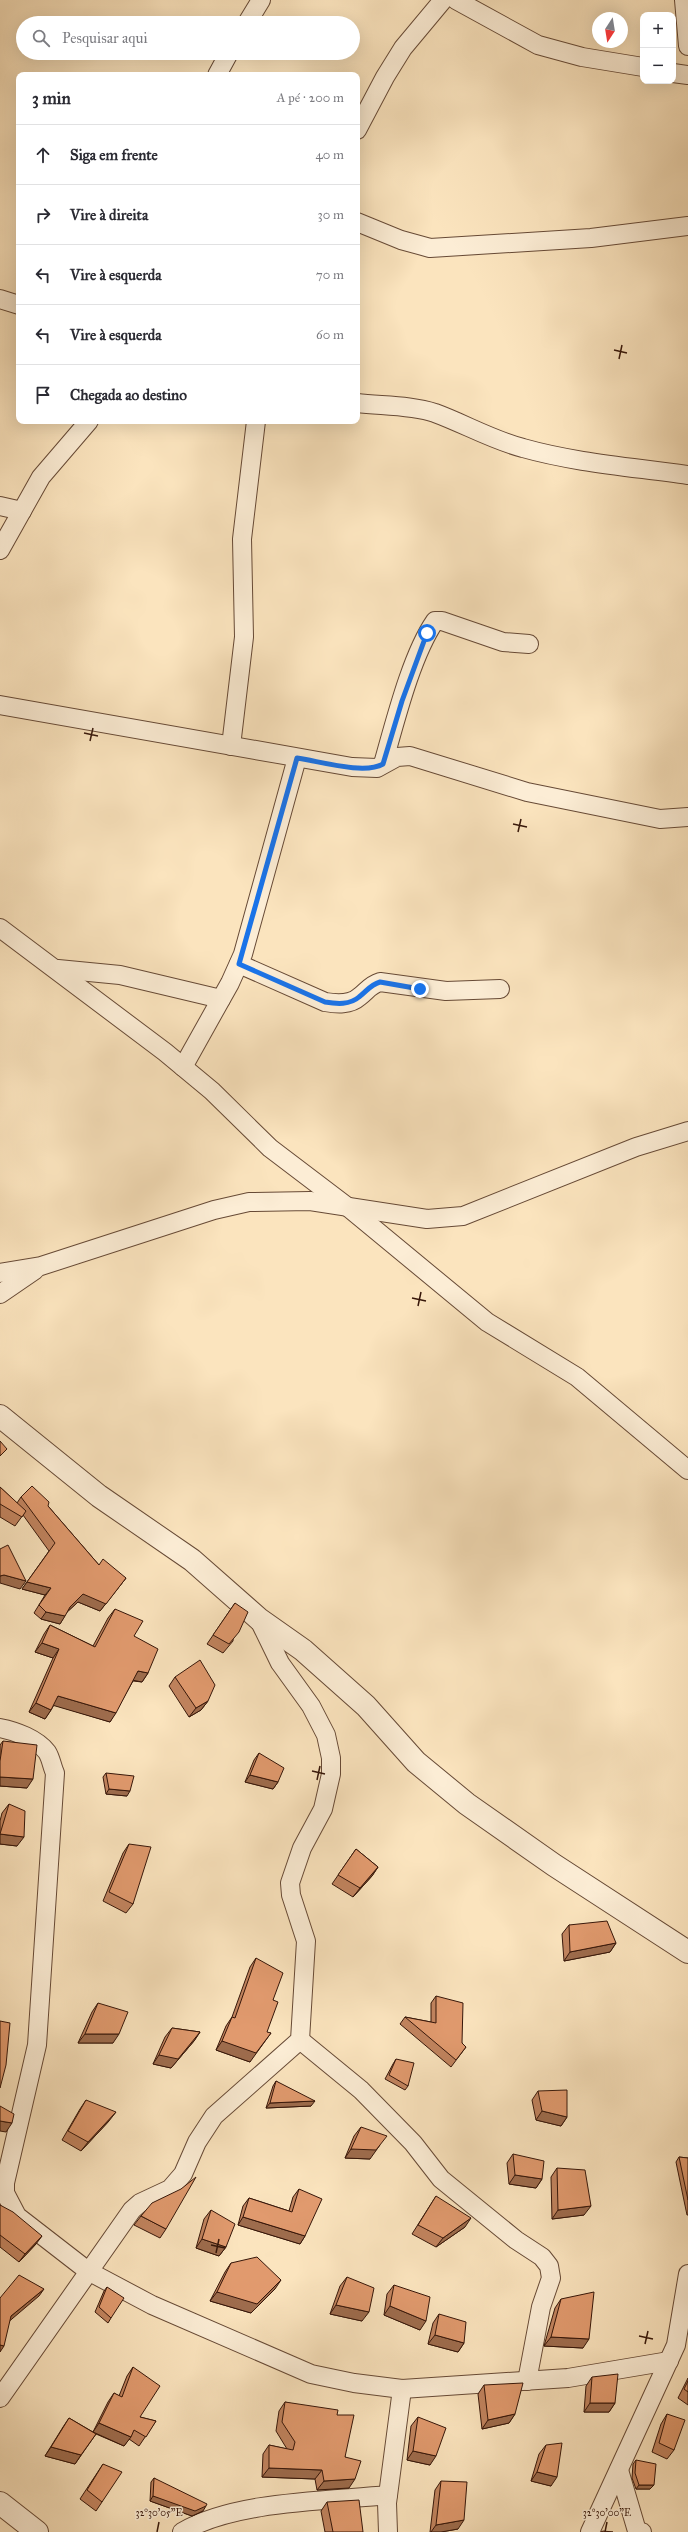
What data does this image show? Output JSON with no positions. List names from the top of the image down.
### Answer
{
  "north": "bottom",
  "page": {
    "map_buttons": ["+", "−"],
    "search": "Pesquisar aqui",
    "heading": ["3 min", "A pé · 200 m"],
    "list": [
      ["Siga em frente", "40 m"],
      ["Vire à direita", "30 m"],
      ["Vire à esquerda", "70 m"],
      ["Vire à esquerda", "60 m"],
      "Chegada ao destino"
    ]
  },
  "coordinates": ["32°30'05\"E", "32°30'00\"E"]
}
